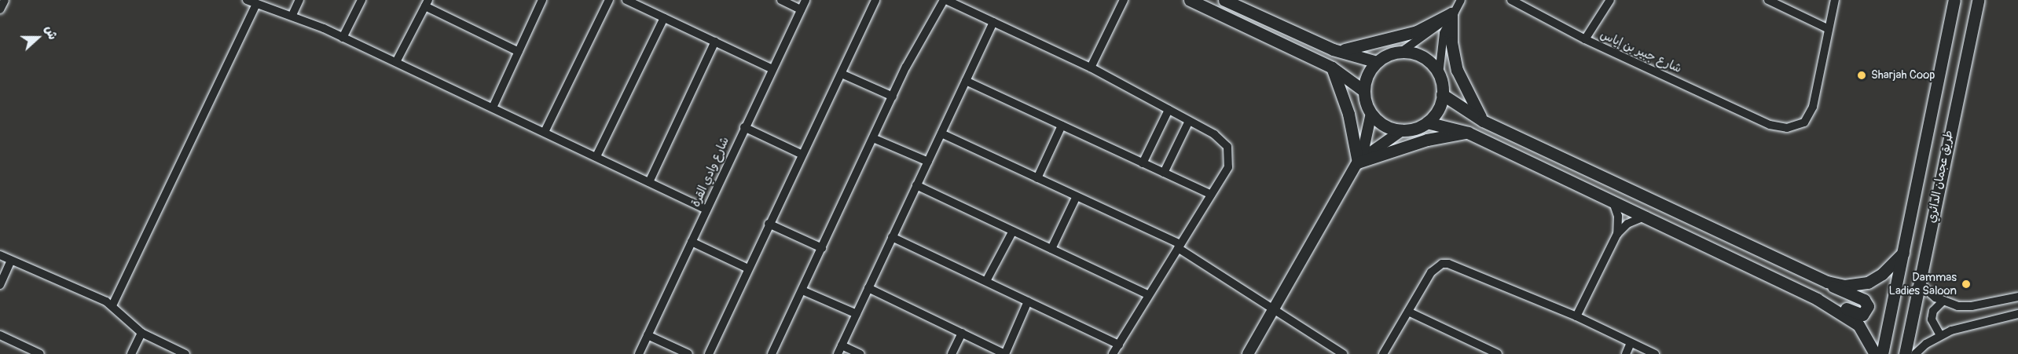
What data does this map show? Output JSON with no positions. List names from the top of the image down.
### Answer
{
  "streets": {
    "main road": ["طريق عجمان الدائري"],
    "street": ["شارع جبير بن إياس", "شارع وادي القرة"]
  },
  "places": ["Sharjah Coop", "Dammas Ladies Saloon"],
  "north": "right"
}
